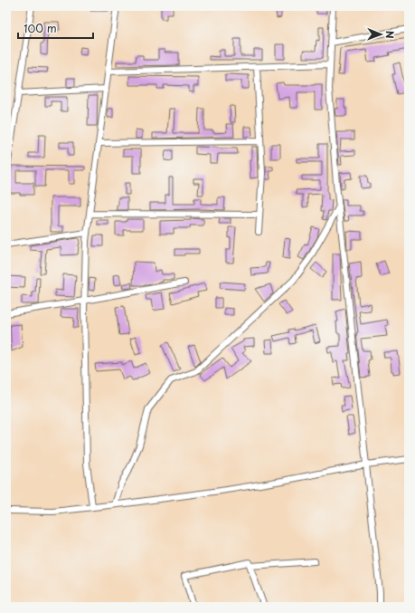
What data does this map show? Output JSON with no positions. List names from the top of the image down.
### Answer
{
  "scale_bar": "100 m",
  "north": "right"
}
